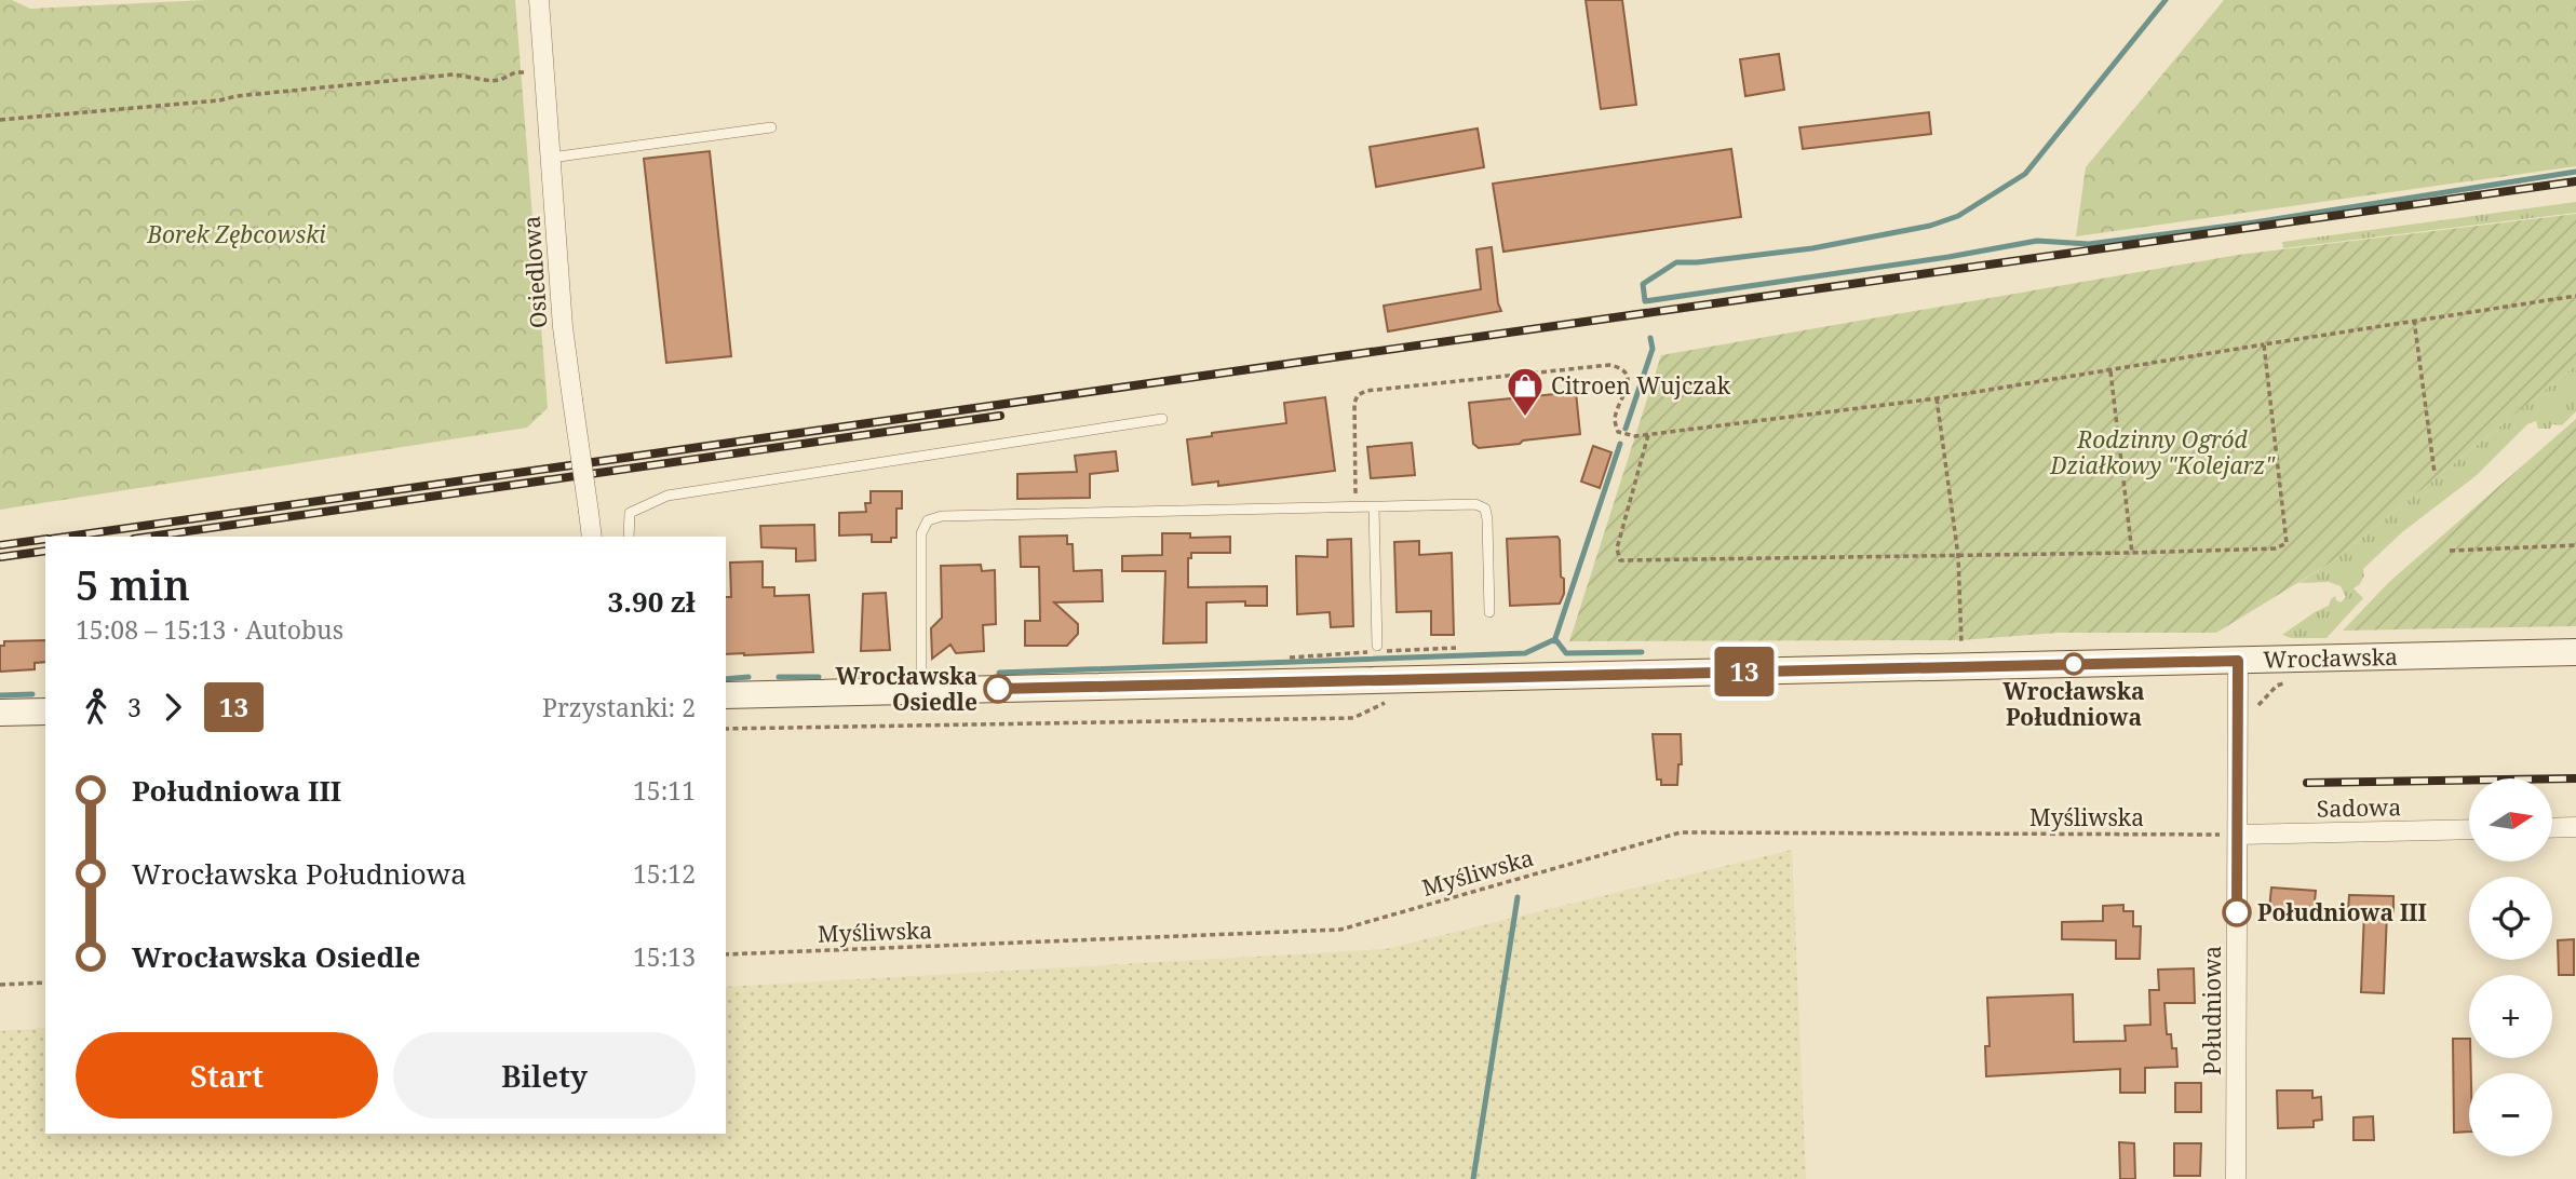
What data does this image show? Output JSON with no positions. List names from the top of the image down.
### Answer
{
  "streets": {
    "main road": ["Wrocławska"],
    "street": ["Osiedlowa", "Sadowa", "Południowa"],
    "path": ["Myśliwska"]
  },
  "crossings": [
    ["Wrocławska", "Południowa"],
    ["Sadowa", "Myśliwska"],
    ["Sadowa", "Południowa"],
    ["Myśliwska", "Południowa"]
  ],
  "parks": ["Borek Zębcowski", "Rodzinny Ogród Działkowy \"Kolejarz\""],
  "places": {
    "shop": ["Citroen Wujczak"],
    "other": ["Wrocławska Południowa", "Wrocławska Osiedle", "Południowa III"]
  },
  "lines": ["bus line 13"],
  "north": "right",
  "page": {
    "on_map": "13",
    "heading": ["5 min", "15:08 – 15:13 · Autobus", "3.90 zł"],
    "legs": ["3", "13", "Przystanki: 2"],
    "list": [
      {
        "name": "Południowa III",
        "value": "15:11"
      },
      {
        "name": "Wrocławska Południowa",
        "value": "15:12"
      },
      {
        "name": "Wrocławska Osiedle",
        "value": "15:13"
      }
    ],
    "map_buttons": ["+", "−"],
    "buttons": ["Start", "Bilety"]
  }
}
